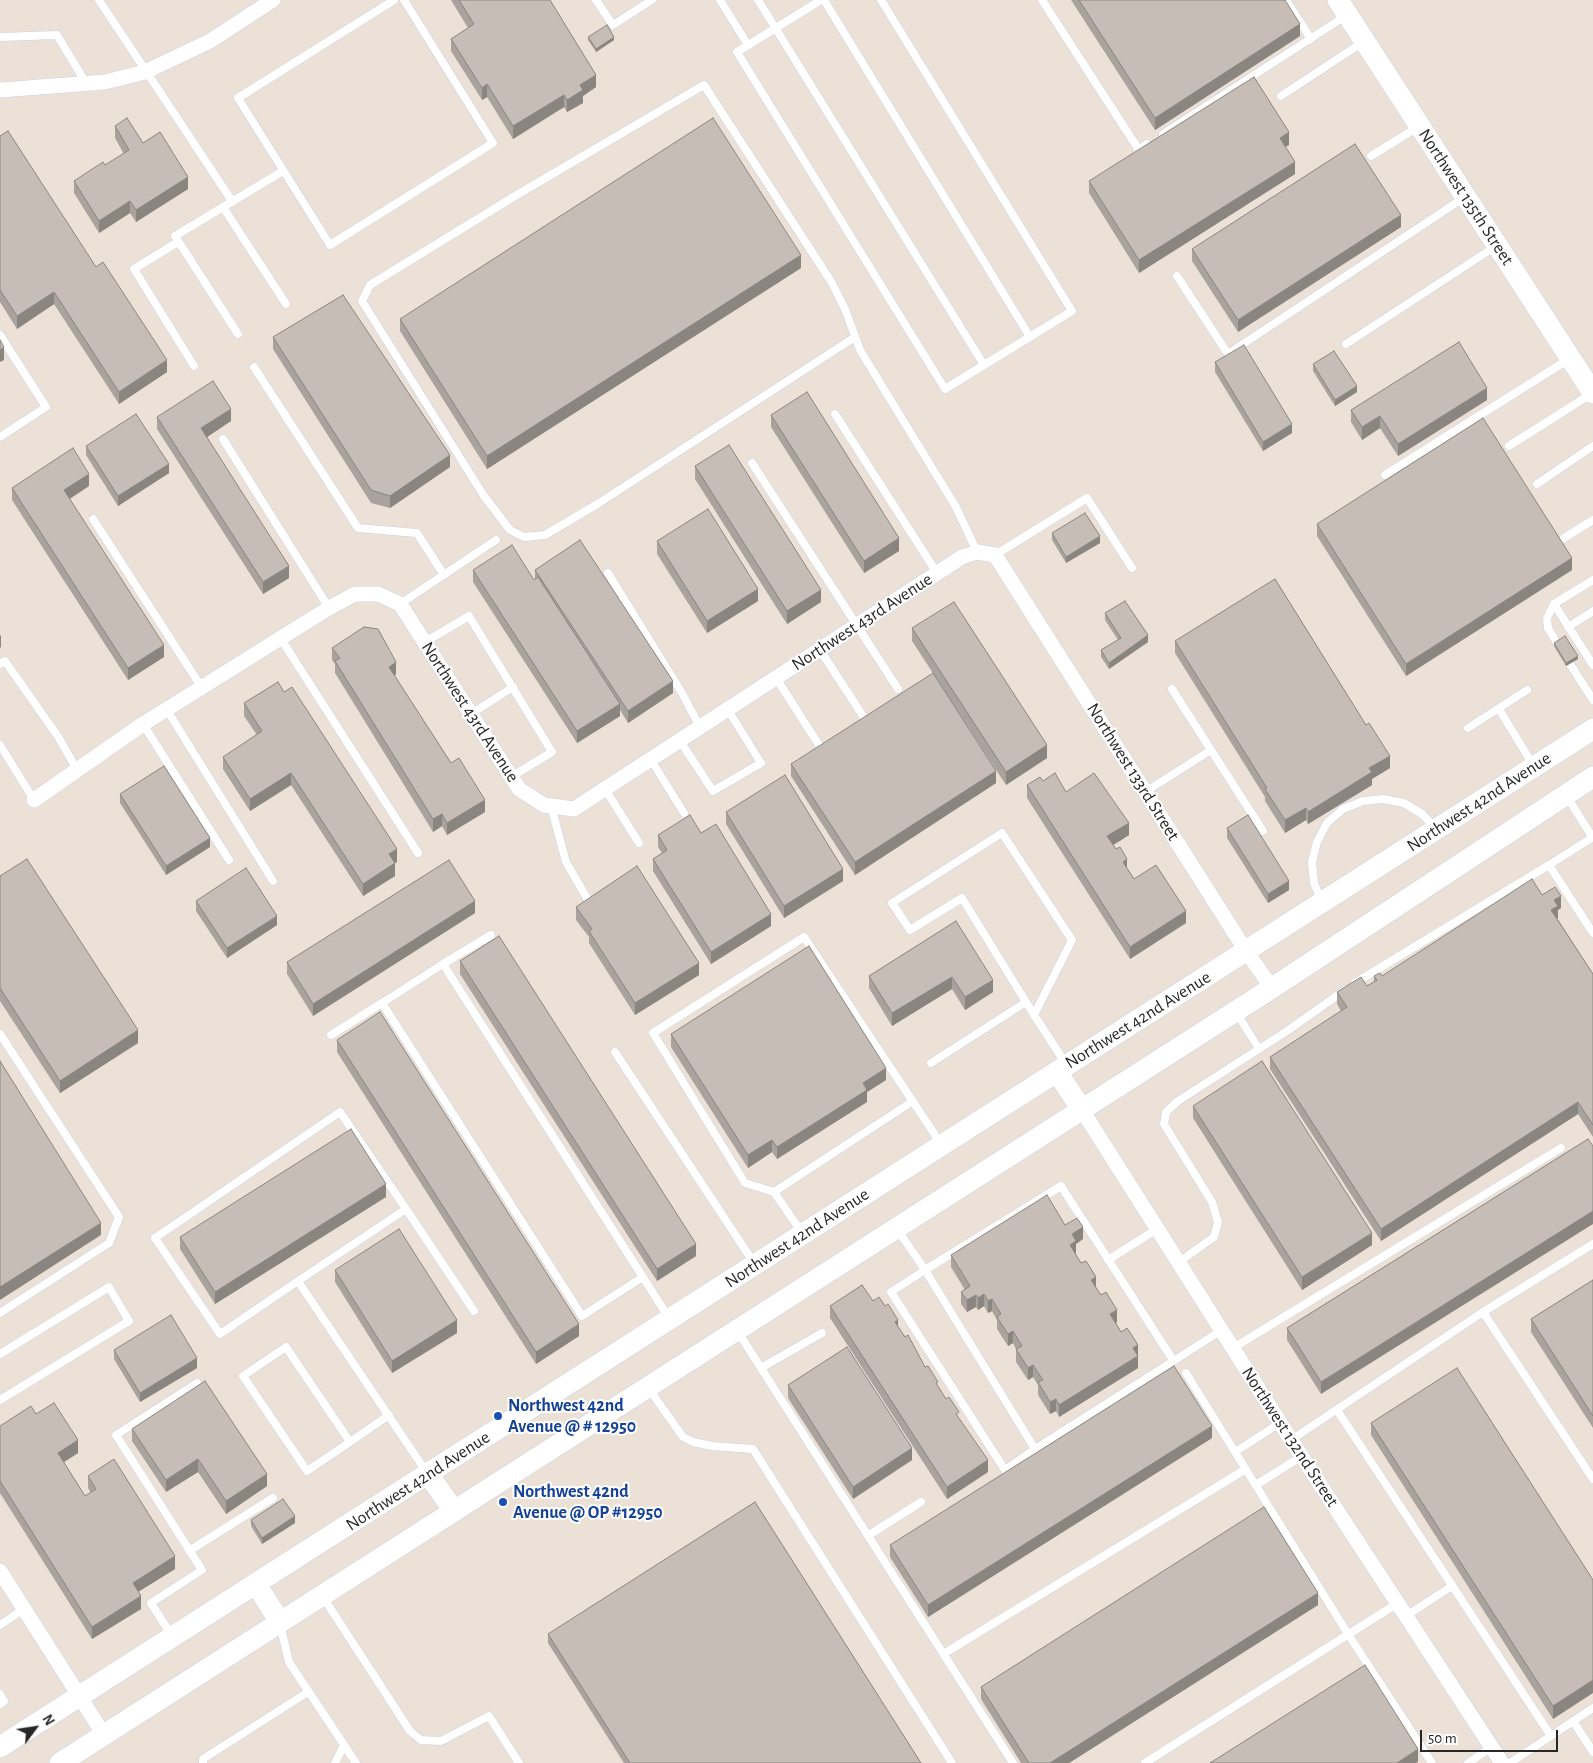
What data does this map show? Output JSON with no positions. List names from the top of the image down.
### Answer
{
  "streets": {
    "main road": ["Northwest 135th Street", "Northwest 42nd Avenue"],
    "street": ["Northwest 43rd Avenue", "Northwest 133rd Street", "Northwest 132nd Street"]
  },
  "crossings": [
    ["Northwest 133rd Street", "Northwest 42nd Avenue"]
  ],
  "places": ["Northwest 42nd Avenue @ # 12950", "Northwest 42nd Avenue @ OP #12950"],
  "scale_bar": "50 m",
  "north": "top right"
}
